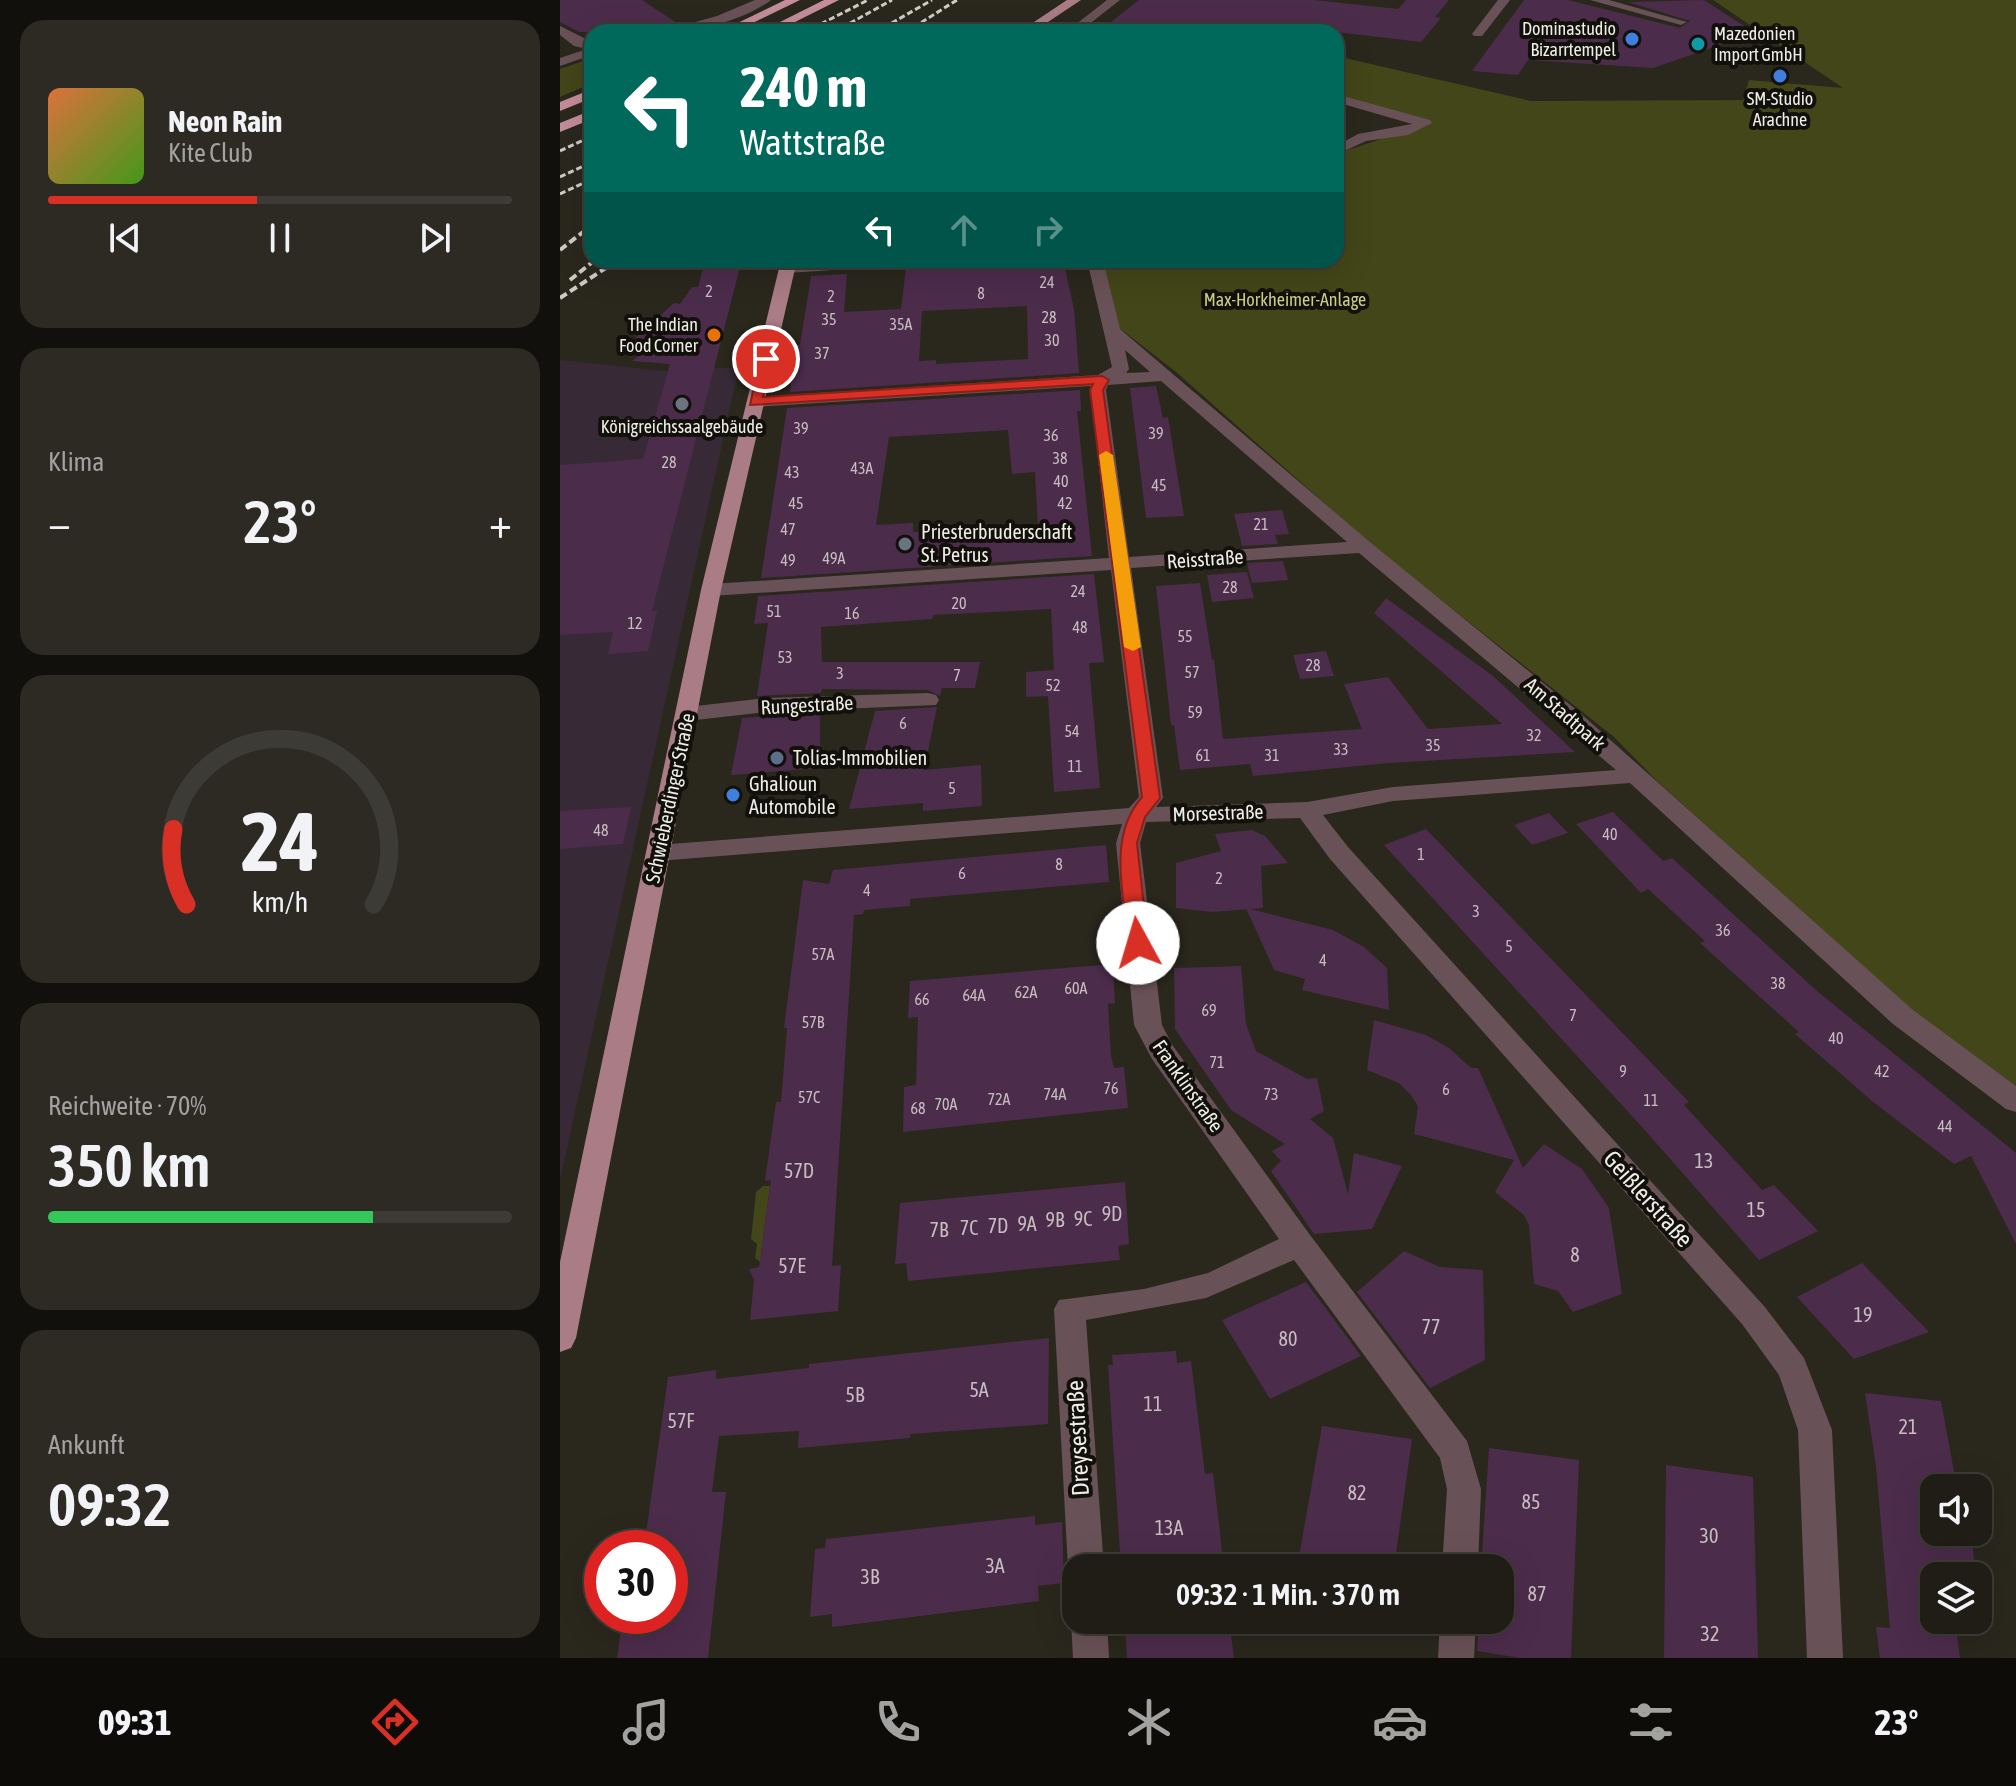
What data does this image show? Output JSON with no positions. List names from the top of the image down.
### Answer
{
  "streets": {
    "main road": ["Schwieberdinger Straße"],
    "street": [
      "Reisstraße",
      "Rungestraße",
      "Am Stadtpark",
      "Morsestraße",
      "Franklinstraße",
      "Geißlerstraße",
      "Dreysestraße"
    ]
  },
  "crossings": [
    ["Reisstraße", "Am Stadtpark"],
    ["Reisstraße", "Schwieberdinger Straße"],
    ["Reisstraße", "Franklinstraße"],
    ["Rungestraße", "Schwieberdinger Straße"],
    ["Am Stadtpark", "Morsestraße"],
    ["Am Stadtpark", "Franklinstraße"],
    ["Schwieberdinger Straße", "Morsestraße"],
    ["Morsestraße", "Franklinstraße"],
    ["Morsestraße", "Geißlerstraße"],
    ["Franklinstraße", "Dreysestraße"]
  ],
  "parks": ["Max-Horkheimer-Anlage"],
  "places": [
    "Dominastudio Bizarrtempel",
    "Mazedonien Import GmbH",
    "SM-Studio Arachne",
    "The Indian Food Corner",
    "Königreichssaalgebäude",
    "Priesterbruderschaft St. Petrus",
    "Tolias-Immobilien",
    "Ghalioun Automobile"
  ],
  "house_numbers": [
    "24",
    "2",
    "8",
    "2",
    "28",
    "35",
    "35A",
    "30",
    "37",
    "39",
    "39",
    "36",
    "38",
    "28",
    "43A",
    "43",
    "40",
    "45",
    "45",
    "42",
    "21",
    "47",
    "49A",
    "49",
    "28",
    "24",
    "20",
    "51",
    "16",
    "12",
    "48",
    "55",
    "53",
    "28",
    "57",
    "3",
    "7",
    "52",
    "59",
    "6",
    "54",
    "32",
    "35",
    "33",
    "61",
    "31",
    "11",
    "5",
    "48",
    "40",
    "1",
    "8",
    "6",
    "2",
    "4",
    "3",
    "36",
    "5",
    "57A",
    "4",
    "38",
    "60A",
    "62A",
    "64A",
    "66",
    "69",
    "7",
    "57B",
    "40",
    "71",
    "9",
    "42",
    "76",
    "6",
    "74A",
    "73",
    "57C",
    "72A",
    "11",
    "70A",
    "68",
    "44",
    "13",
    "57D",
    "15",
    "9D",
    "9C",
    "9B",
    "9A",
    "7D",
    "7C",
    "7B",
    "8",
    "57E",
    "19",
    "77",
    "80",
    "5A",
    "5B",
    "11",
    "57F",
    "21",
    "82",
    "85",
    "13A",
    "30",
    "3A",
    "3B",
    "87",
    "32"
  ],
  "page": {
    "turn": ["240 m", "Wattstraße"],
    "song": ["Neon Rain", "Kite Club"],
    "tile": [
      "Klima",
      ["Reichweite · 70%", "350 km"],
      ["Ankunft", "09:32"]
    ],
    "heat": ["−", "23°", "+"],
    "limit": "30",
    "trip": "09:32 · 1 Min. · 370 m",
    "tabs": ["09:31", "23°"],
    "gauge": ["24", "km/h"]
  }
}
